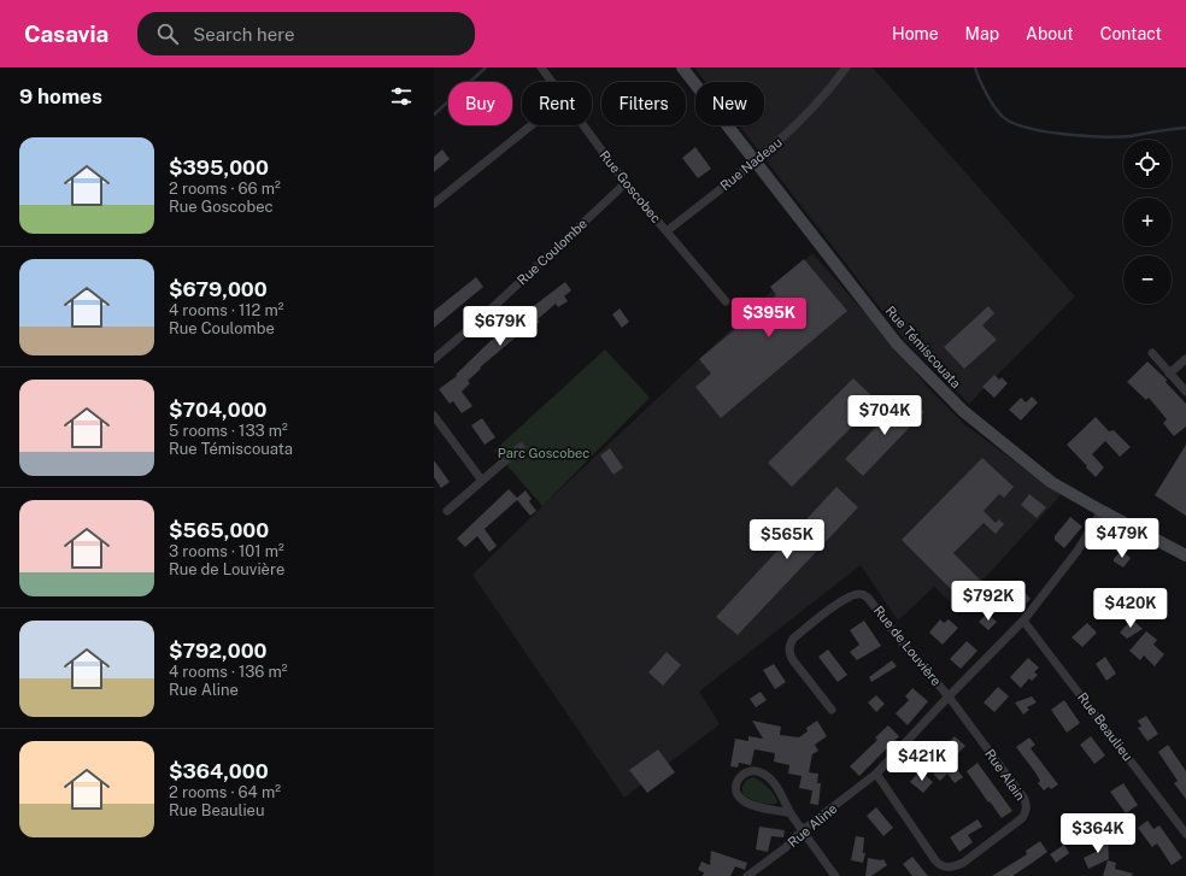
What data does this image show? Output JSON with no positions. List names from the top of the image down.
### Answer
{
  "streets": {
    "main road": ["Rue Témiscouata"],
    "street": [
      "Rue Nadeau",
      "Rue Goscobec",
      "Rue Coulombe",
      "Rue de Louvière",
      "Rue Beaulieu",
      "Rue Alain",
      "Rue Aline"
    ]
  },
  "crossings": [
    ["Rue Nadeau", "Rue Goscobec"],
    ["Rue Nadeau", "Rue Témiscouata"],
    ["Rue Goscobec", "Rue Coulombe"],
    ["Rue de Louvière", "Rue Alain"],
    ["Rue Alain", "Rue Aline"]
  ],
  "parks": ["Parc Goscobec"],
  "page": {
    "header": "Casavia",
    "search": "Search here",
    "nav": [
      "Home",
      "Map",
      "About",
      "Contact"
    ],
    "heading": "9 homes",
    "chip": [
      "Buy",
      "Rent",
      "Filters",
      "New"
    ],
    "list": [
      {
        "name": "$395,000",
        "note": "2 rooms · 66 m² · Rue Goscobec"
      },
      {
        "name": "$679,000",
        "note": "4 rooms · 112 m² · Rue Coulombe"
      },
      {
        "name": "$704,000",
        "note": "5 rooms · 133 m² · Rue Témiscouata"
      },
      {
        "name": "$565,000",
        "note": "3 rooms · 101 m² · Rue de Louvière"
      },
      {
        "name": "$792,000",
        "note": "4 rooms · 136 m² · Rue Aline"
      },
      {
        "name": "$364,000",
        "note": "2 rooms · 64 m² · Rue Beaulieu"
      }
    ],
    "map_buttons": ["+", "−"],
    "price": [
      "$395K",
      "$679K",
      "$704K",
      "$479K",
      "$565K",
      "$792K",
      "$420K",
      "$421K",
      "$364K"
    ]
  }
}
